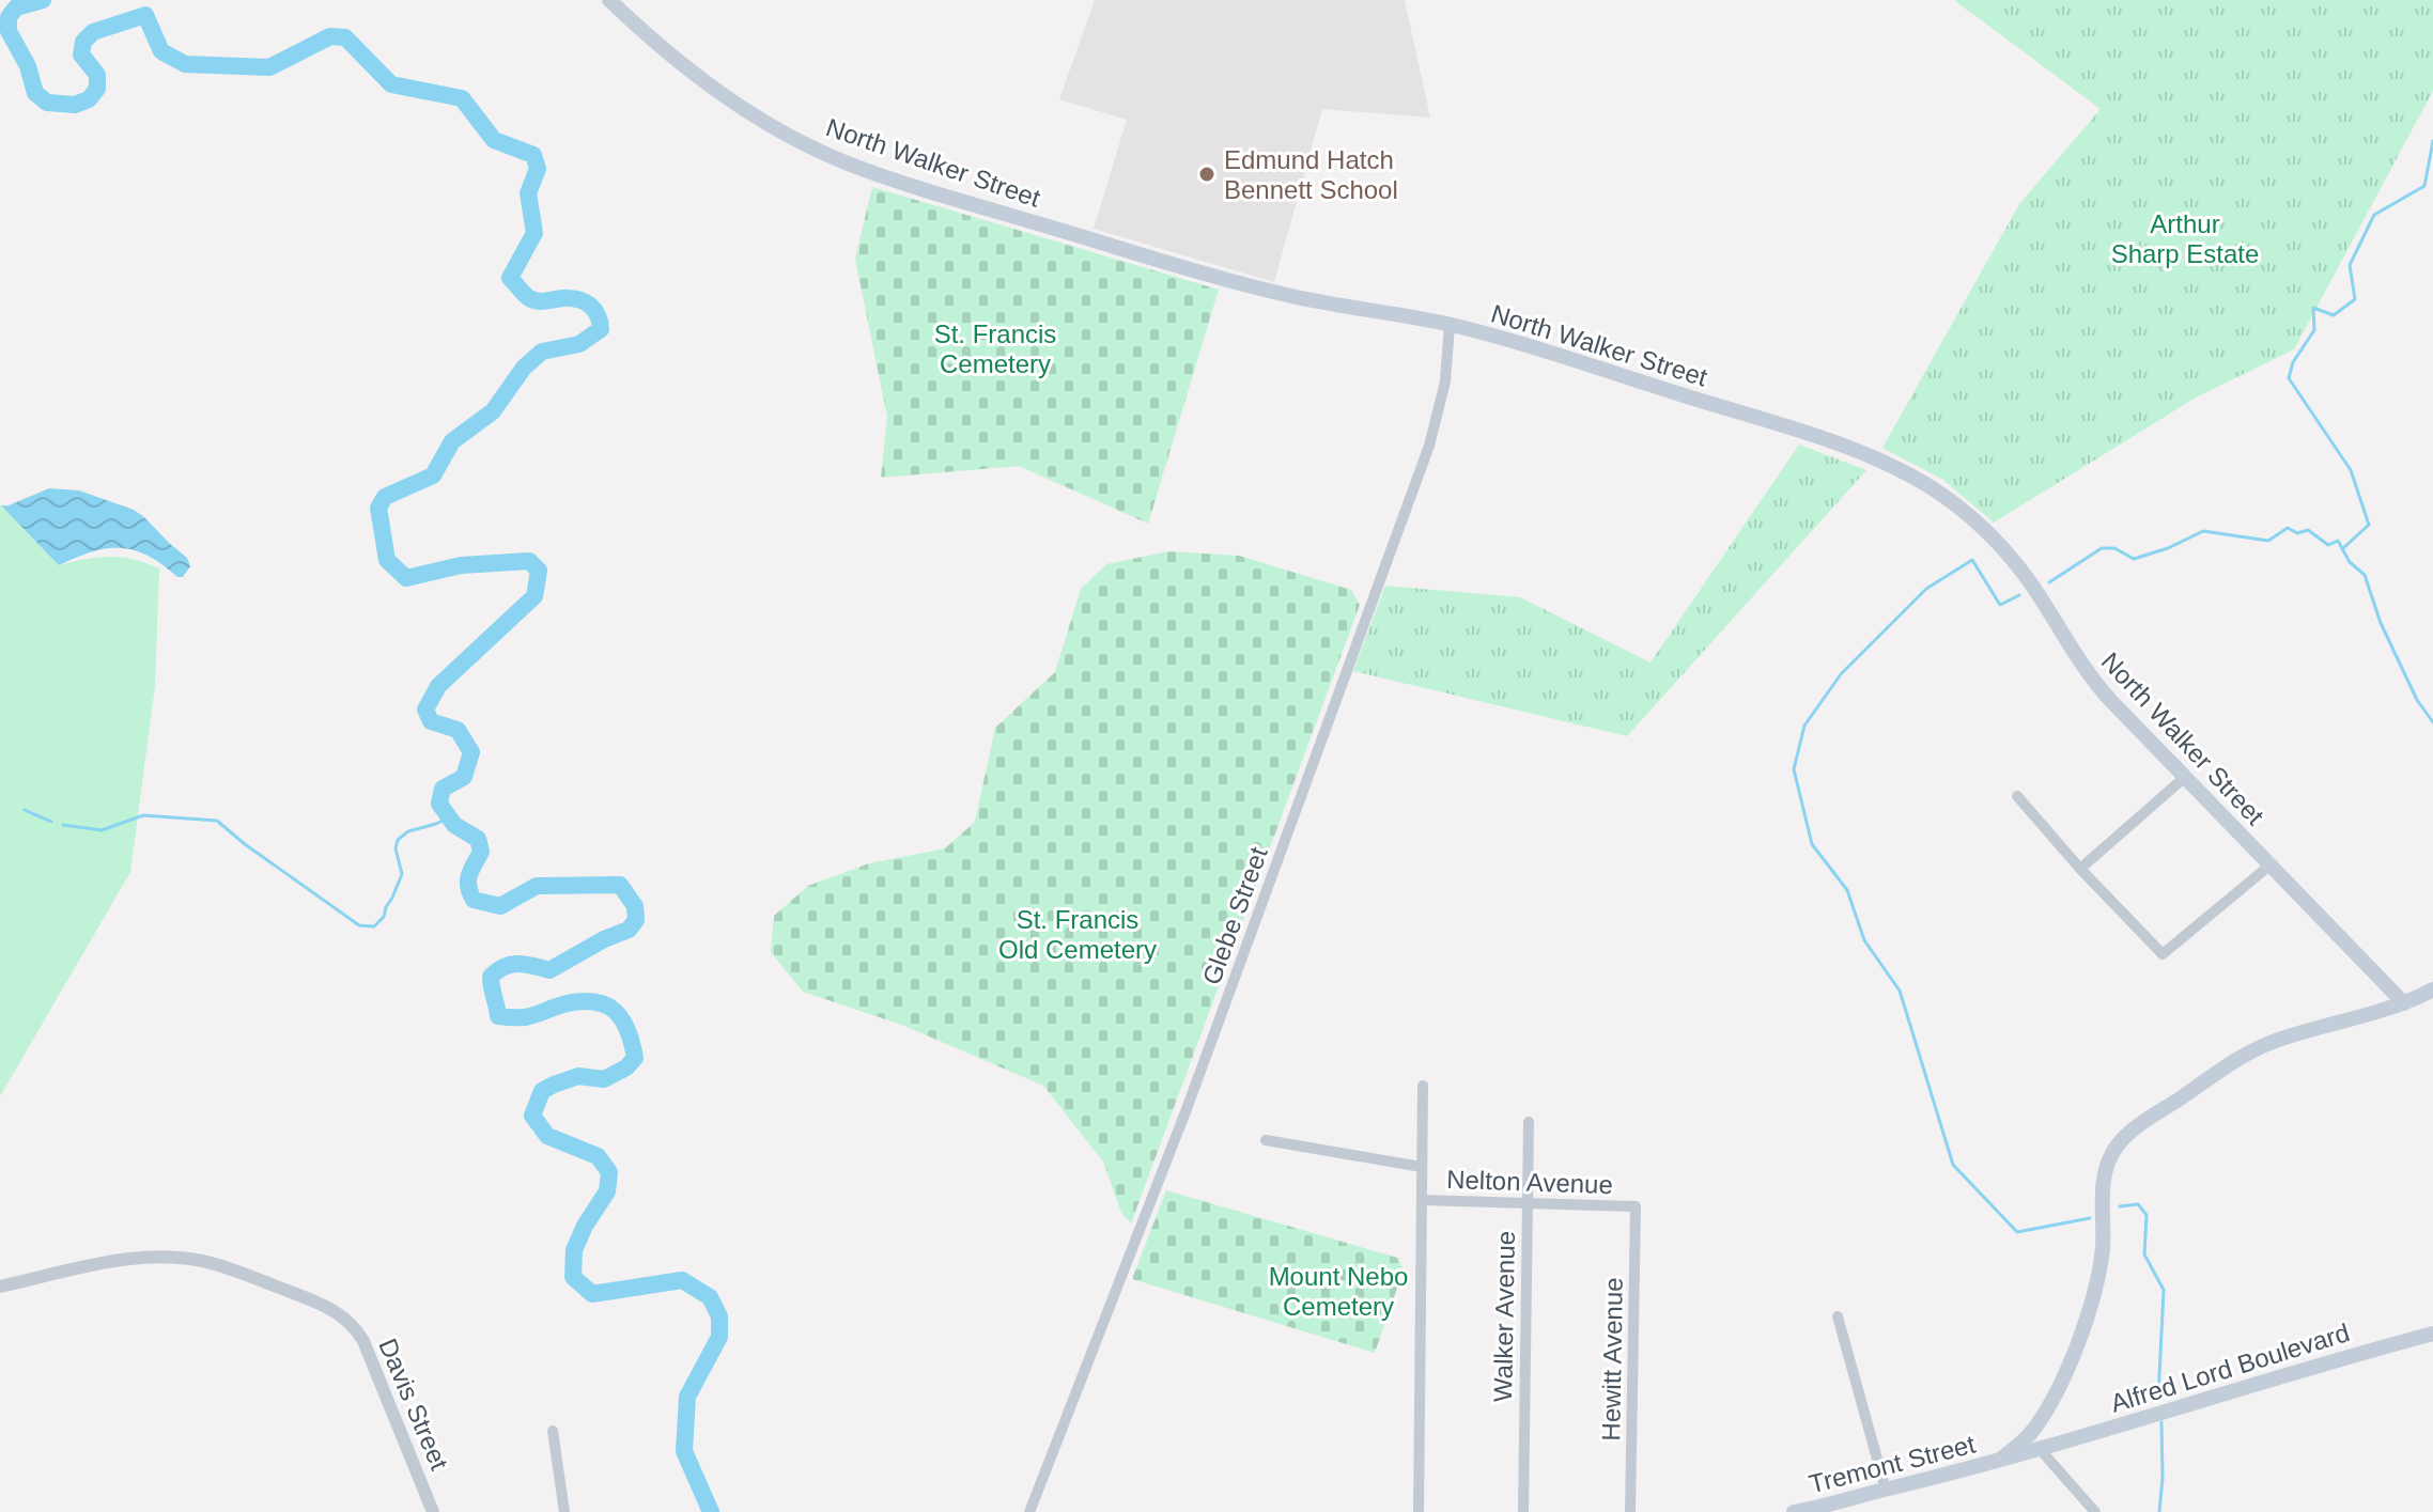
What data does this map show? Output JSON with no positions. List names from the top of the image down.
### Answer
{
  "streets": {
    "main road": ["North Walker Street", "Alfred Lord Boulevard", "Tremont Street"],
    "street": [
      "Glebe Street",
      "Nelton Avenue",
      "Walker Avenue",
      "Hewitt Avenue",
      "Davis Street"
    ]
  },
  "crossings": [
    ["North Walker Street", "Glebe Street"],
    ["North Walker Street", "Tremont Street"],
    ["Nelton Avenue", "Walker Avenue"],
    ["Nelton Avenue", "Hewitt Avenue"],
    ["Alfred Lord Boulevard", "Tremont Street"]
  ],
  "parks": [
    "Arthur Sharp Estate",
    "St. Francis Cemetery",
    "St. Francis Old Cemetery",
    "Mount Nebo Cemetery"
  ],
  "places": ["Edmund Hatch Bennett School"]
}
